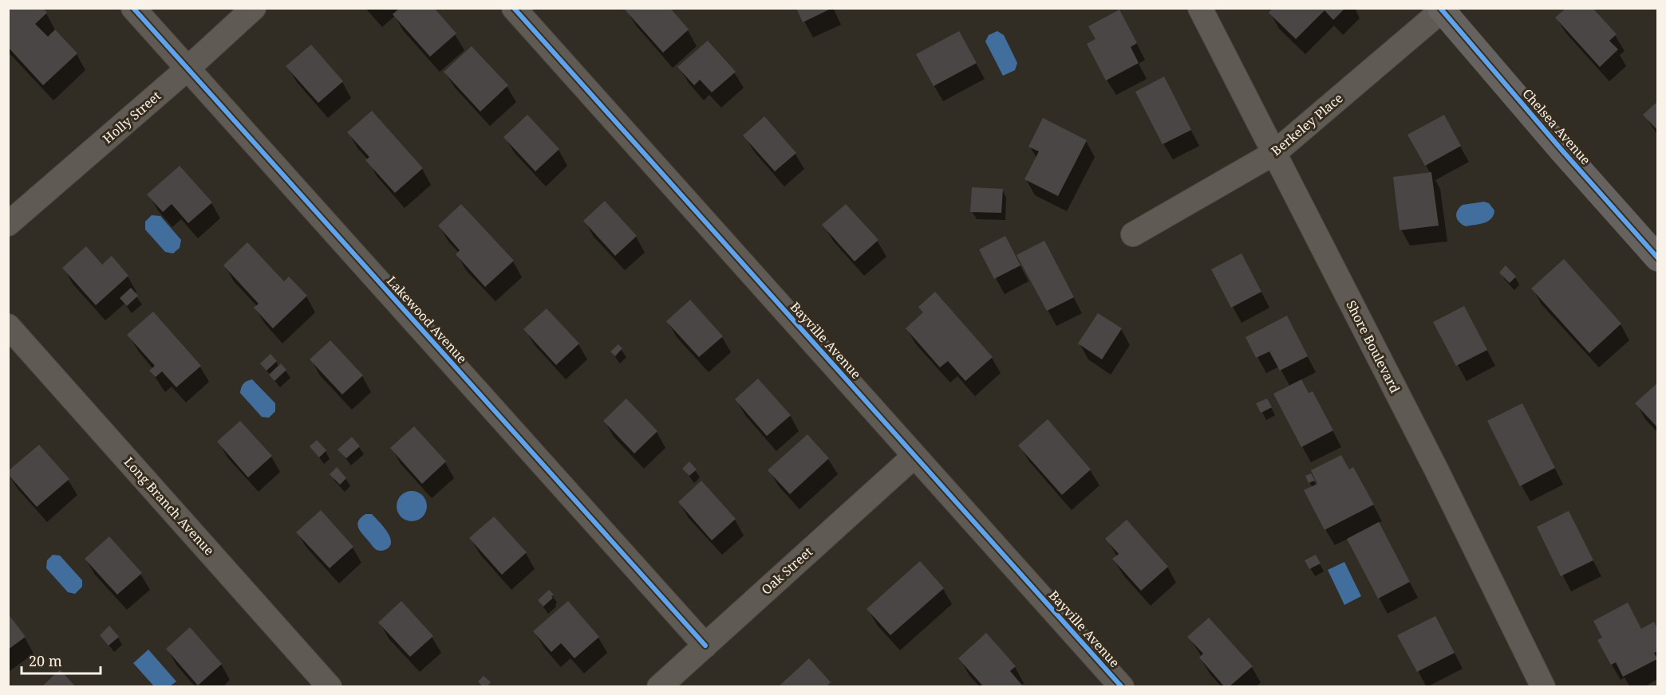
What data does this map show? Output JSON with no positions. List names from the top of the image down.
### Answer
{
  "streets": {
    "main road": ["Chelsea Avenue"],
    "street": [
      "Holly Street",
      "Berkeley Place",
      "Lakewood Avenue",
      "Bayville Avenue",
      "Shore Boulevard",
      "Long Branch Avenue",
      "Oak Street"
    ]
  },
  "crossings": [
    ["Holly Street", "Lakewood Avenue"],
    ["Berkeley Place", "Chelsea Avenue"],
    ["Berkeley Place", "Shore Boulevard"],
    ["Lakewood Avenue", "Oak Street"],
    ["Bayville Avenue", "Oak Street"]
  ],
  "scale_bar": "20 m"
}
